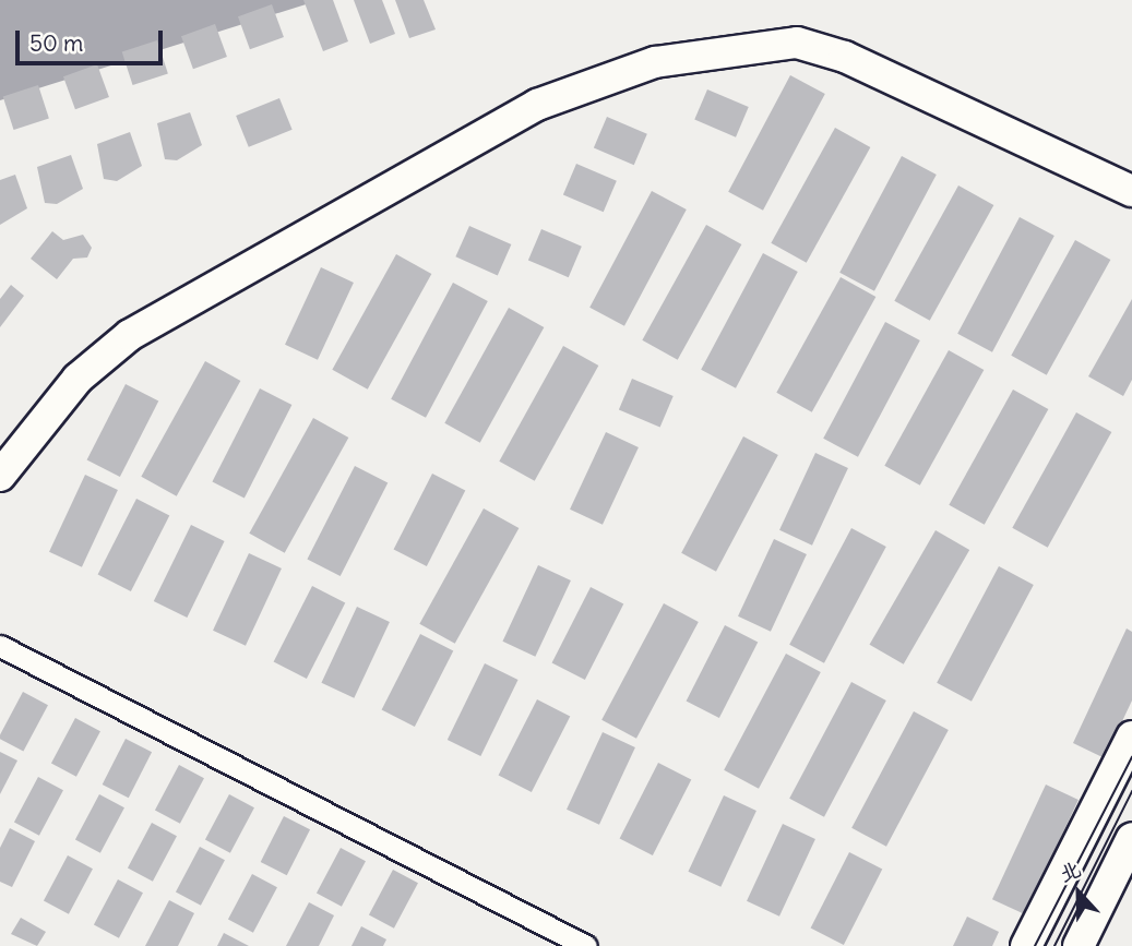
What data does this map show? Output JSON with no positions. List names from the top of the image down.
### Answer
{
  "scale_bar": "50 m",
  "north": "top"
}
